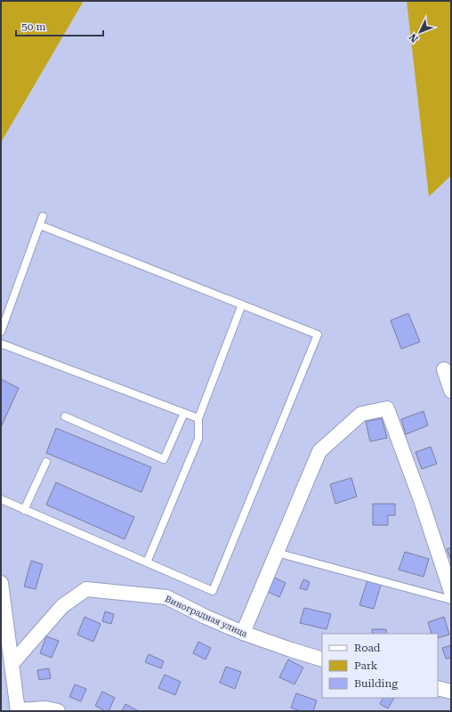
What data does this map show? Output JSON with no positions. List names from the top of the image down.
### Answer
{
  "streets": {
    "street": ["Виноградная улица"]
  },
  "legend": ["Road", "Park", "Building"],
  "scale_bar": "50 m",
  "north": "bottom left"
}
